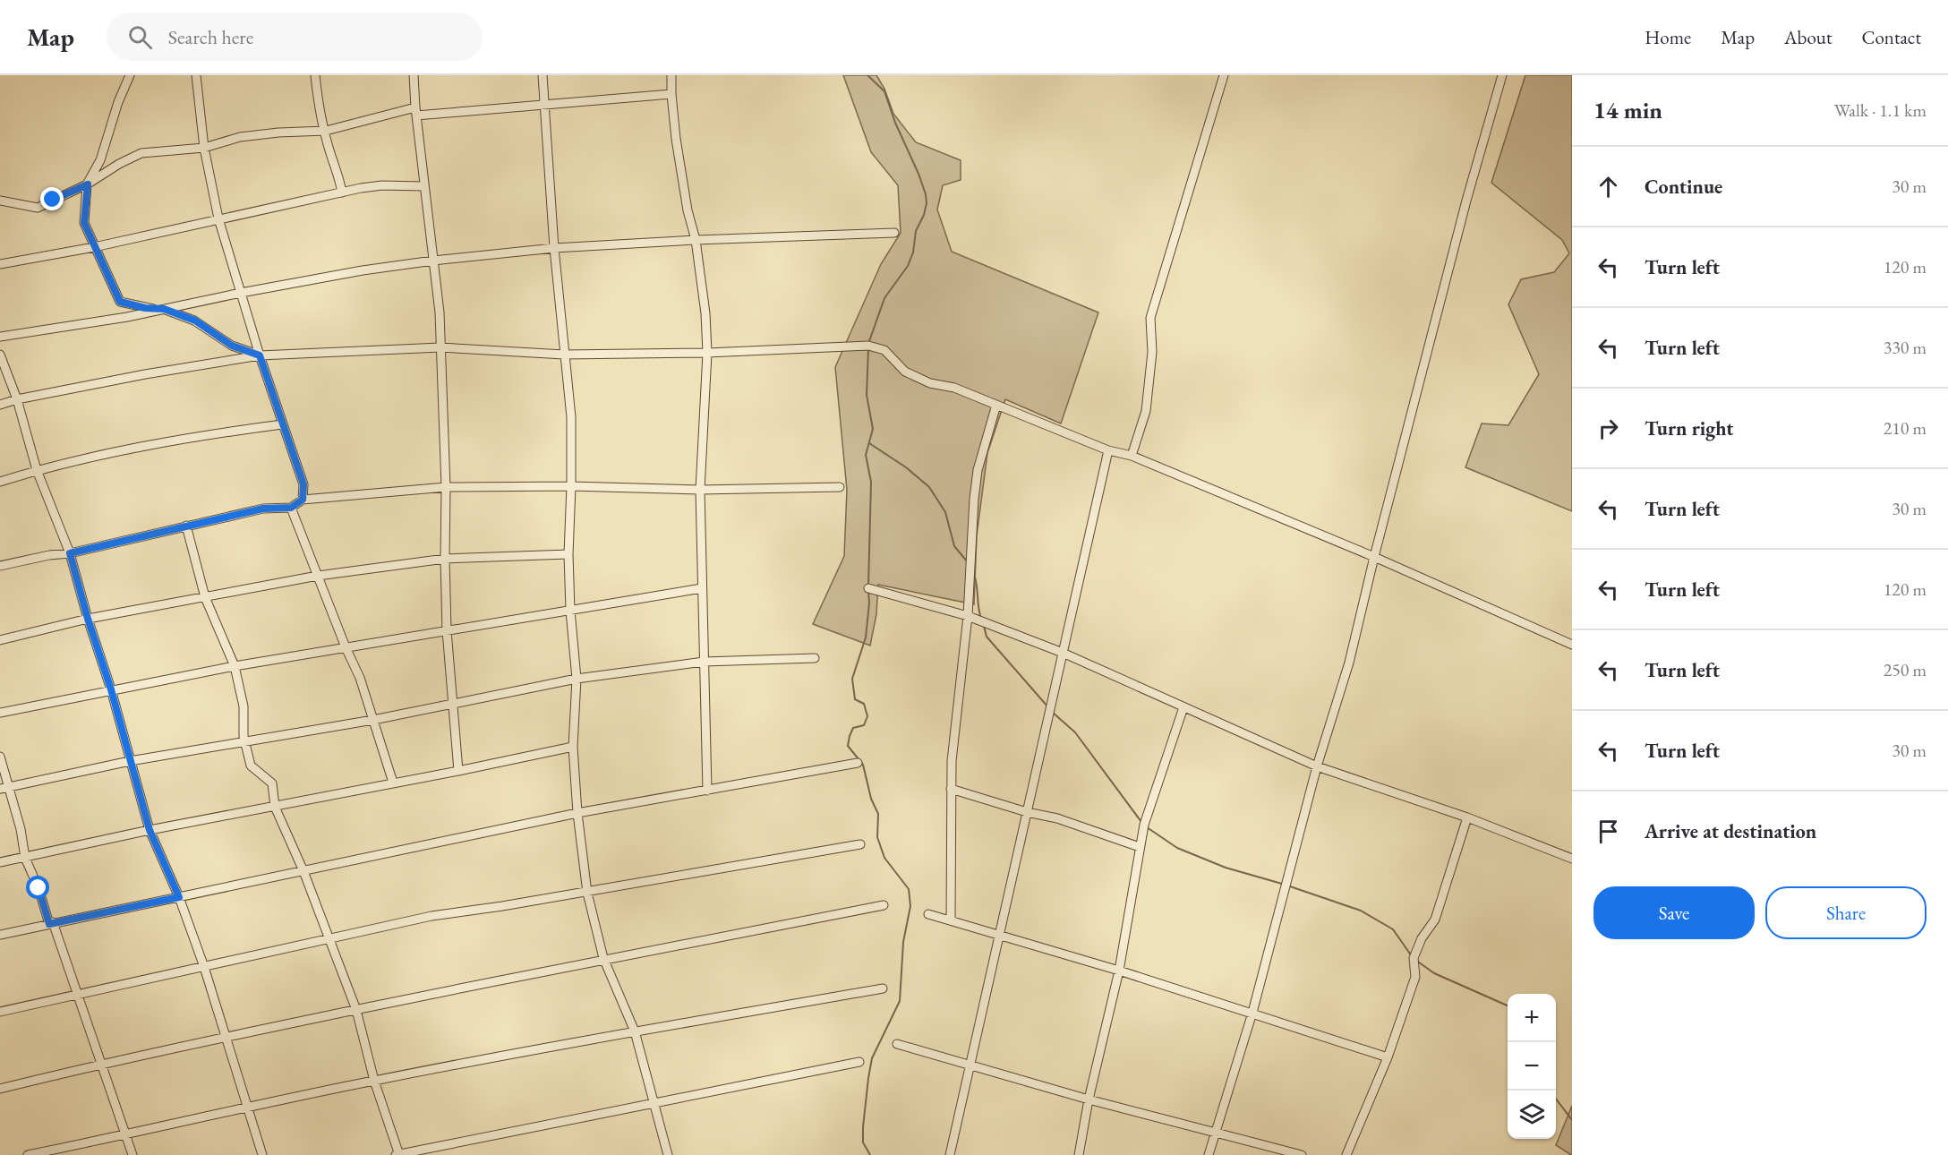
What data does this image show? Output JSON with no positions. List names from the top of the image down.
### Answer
{
  "page": {
    "header": "Map",
    "search": "Search here",
    "nav": [
      "Home",
      "Map",
      "About",
      "Contact"
    ],
    "heading": ["14 min", "Walk · 1.1 km"],
    "list": [
      ["Continue", "30 m"],
      ["Turn left", "120 m"],
      ["Turn left", "330 m"],
      ["Turn right", "210 m"],
      ["Turn left", "30 m"],
      ["Turn left", "120 m"],
      ["Turn left", "250 m"],
      ["Turn left", "30 m"],
      "Arrive at destination"
    ],
    "buttons": ["Save", "Share"],
    "map_buttons": ["+", "−"]
  }
}
